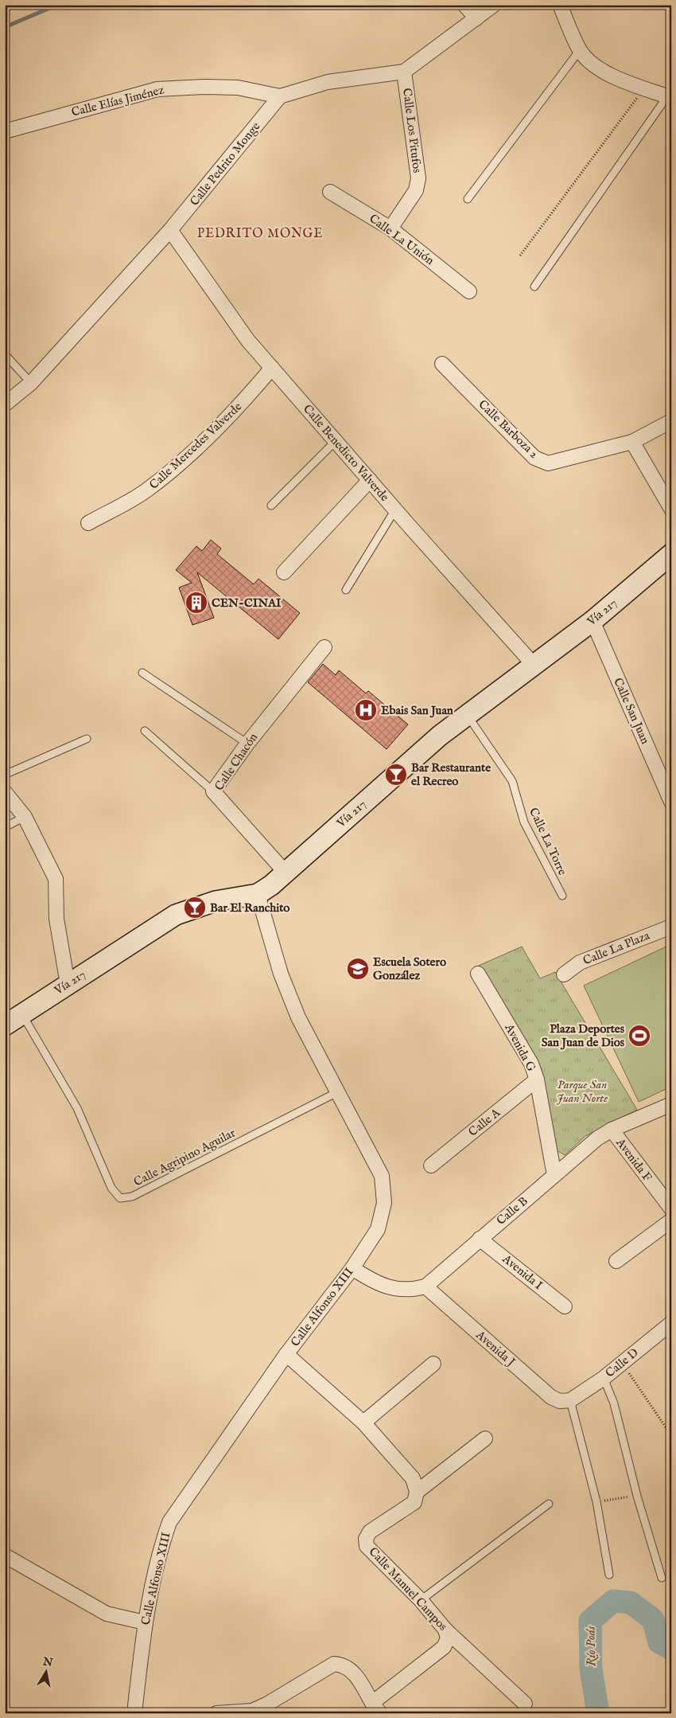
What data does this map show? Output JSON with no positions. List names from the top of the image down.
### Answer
{
  "streets": {
    "main road": ["Vía 217"],
    "street": [
      "Calle Elías Jiménez",
      "Calle Los Pitufos",
      "Calle Pedrito Monge",
      "Calle La Unión",
      "Calle Barboza 2",
      "Calle Mercedes Valverde",
      "Calle Benedicto Valverde",
      "Calle San Juan",
      "Calle Chacón",
      "Calle La Plaza",
      "Avenida G",
      "Calle A",
      "Avenida F",
      "Calle B",
      "Avenida I",
      "Calle Alfonso XIII",
      "Avenida J",
      "Calle D",
      "Calle Manuel Campos"
    ],
    "lane": ["Calle La Torre", "Calle Agripino Aguilar"]
  },
  "crossings": [
    ["Calle Elías Jiménez", "Calle Pedrito Monge"],
    ["Calle Los Pitufos", "Calle La Unión"],
    ["Calle Pedrito Monge", "Calle Benedicto Valverde"],
    ["Calle Mercedes Valverde", "Calle Benedicto Valverde"],
    ["Calle Benedicto Valverde", "Vía 217"],
    ["Vía 217", "Calle San Juan"],
    ["Vía 217", "Calle Chacón"],
    ["Vía 217", "Calle La Torre"],
    ["Vía 217", "Calle Agripino Aguilar"],
    ["Vía 217", "Calle Alfonso XIII"],
    ["Avenida G", "Calle A"],
    ["Avenida G", "Calle B"],
    ["Calle Agripino Aguilar", "Calle Alfonso XIII"],
    ["Avenida F", "Calle B"],
    ["Calle B", "Avenida I"],
    ["Calle B", "Avenida J"],
    ["Avenida J", "Calle D"]
  ],
  "districts": ["PEDRITO MONGE"],
  "water": ["Río Poás"],
  "parks": ["Parque San Juan Norte"],
  "places": {
    "building": ["CEN-CINAI"],
    "hospital": ["Ebais San Juan"],
    "bar": ["Bar Restaurante el Recreo", "Bar El Ranchito"],
    "school or university": ["Escuela Sotero González"],
    "sports": ["Plaza Deportes San Juan de Dios"]
  },
  "north": "top"
}
